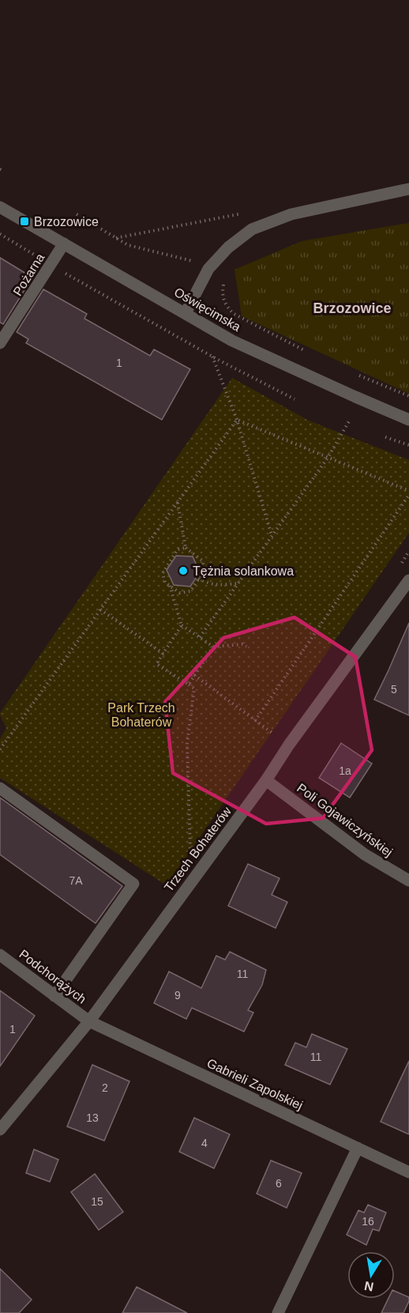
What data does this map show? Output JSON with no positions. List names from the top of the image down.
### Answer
{
  "streets": {
    "street": [
      "Pożarna",
      "Oświęcimska",
      "Poli Gojawiczyńskiej",
      "Trzech Bohaterów",
      "Podchorążych",
      "Gabrieli Zapolskiej"
    ]
  },
  "crossings": [
    ["Pożarna", "Oświęcimska"],
    ["Poli Gojawiczyńskiej", "Trzech Bohaterów"],
    ["Trzech Bohaterów", "Podchorążych"],
    ["Trzech Bohaterów", "Gabrieli Zapolskiej"],
    ["Podchorążych", "Gabrieli Zapolskiej"]
  ],
  "districts": ["Brzozowice"],
  "parks": ["Park Trzech Bohaterów"],
  "places": {
    "transit": ["Brzozowice"],
    "other": ["Tężnia solankowa"]
  },
  "house_numbers": [
    "1",
    "5",
    "1a",
    "7A",
    "11",
    "9",
    "1",
    "11",
    "2",
    "13",
    "4",
    "6",
    "15",
    "16"
  ],
  "north": "bottom"
}
